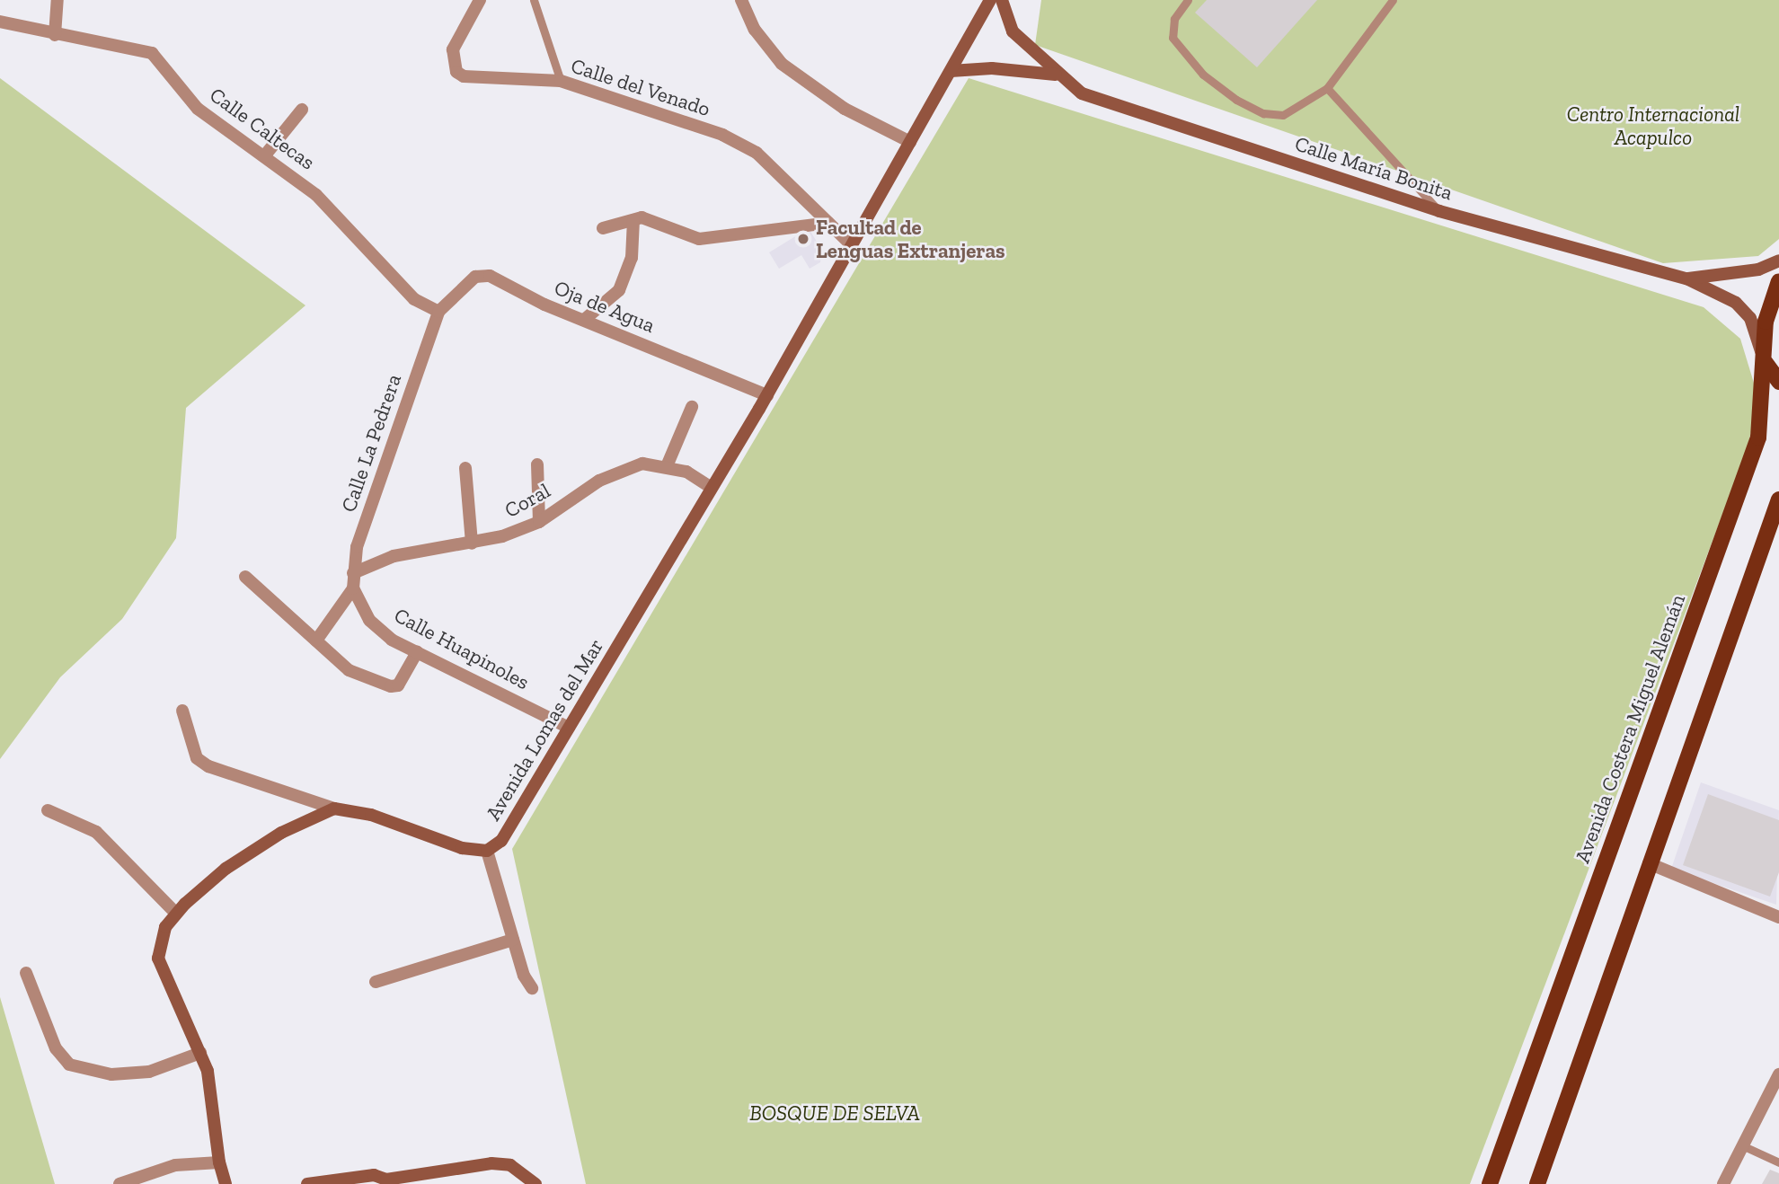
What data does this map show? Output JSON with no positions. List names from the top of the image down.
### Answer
{
  "streets": {
    "main road": ["Calle María Bonita", "Avenida Costera Miguel Alemán", "Avenida Lomas del Mar"],
    "street": [
      "Calle del Venado",
      "Calle Caltecas",
      "Oja de Agua",
      "Calle La Pedrera",
      "Coral",
      "Calle Huapinoles"
    ]
  },
  "crossings": [
    ["Calle del Venado", "Avenida Lomas del Mar"],
    ["Calle Caltecas", "Oja de Agua"],
    ["Calle Caltecas", "Calle La Pedrera"],
    ["Calle María Bonita", "Avenida Costera Miguel Alemán"],
    ["Oja de Agua", "Calle La Pedrera"],
    ["Oja de Agua", "Avenida Lomas del Mar"],
    ["Calle La Pedrera", "Coral"],
    ["Calle La Pedrera", "Calle Huapinoles"],
    ["Coral", "Avenida Lomas del Mar"],
    ["Calle Huapinoles", "Avenida Lomas del Mar"]
  ],
  "parks": ["Centro Internacional Acapulco", "BOSQUE DE SELVA"],
  "places": ["Facultad de Lenguas Extranjeras"]
}
